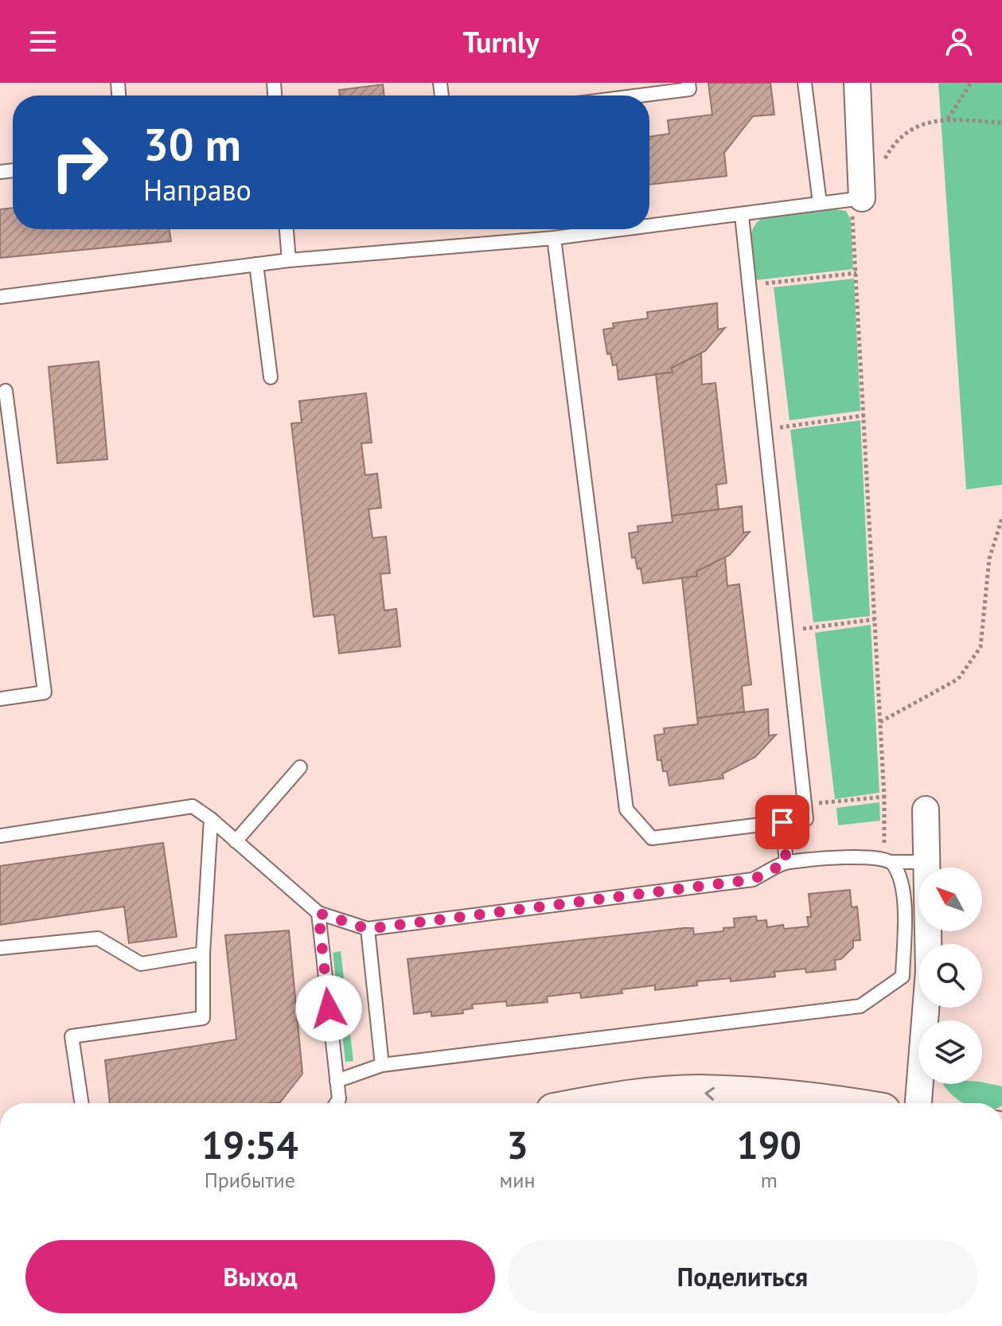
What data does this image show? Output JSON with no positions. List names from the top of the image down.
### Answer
{
  "north": "top left",
  "page": {
    "header": "Turnly",
    "turn": ["30 m", "Направо"],
    "eta": [
      "19:54",
      "Прибытие",
      "3",
      "мин",
      "190",
      "m"
    ],
    "buttons": ["Выход", "Поделиться"]
  }
}
